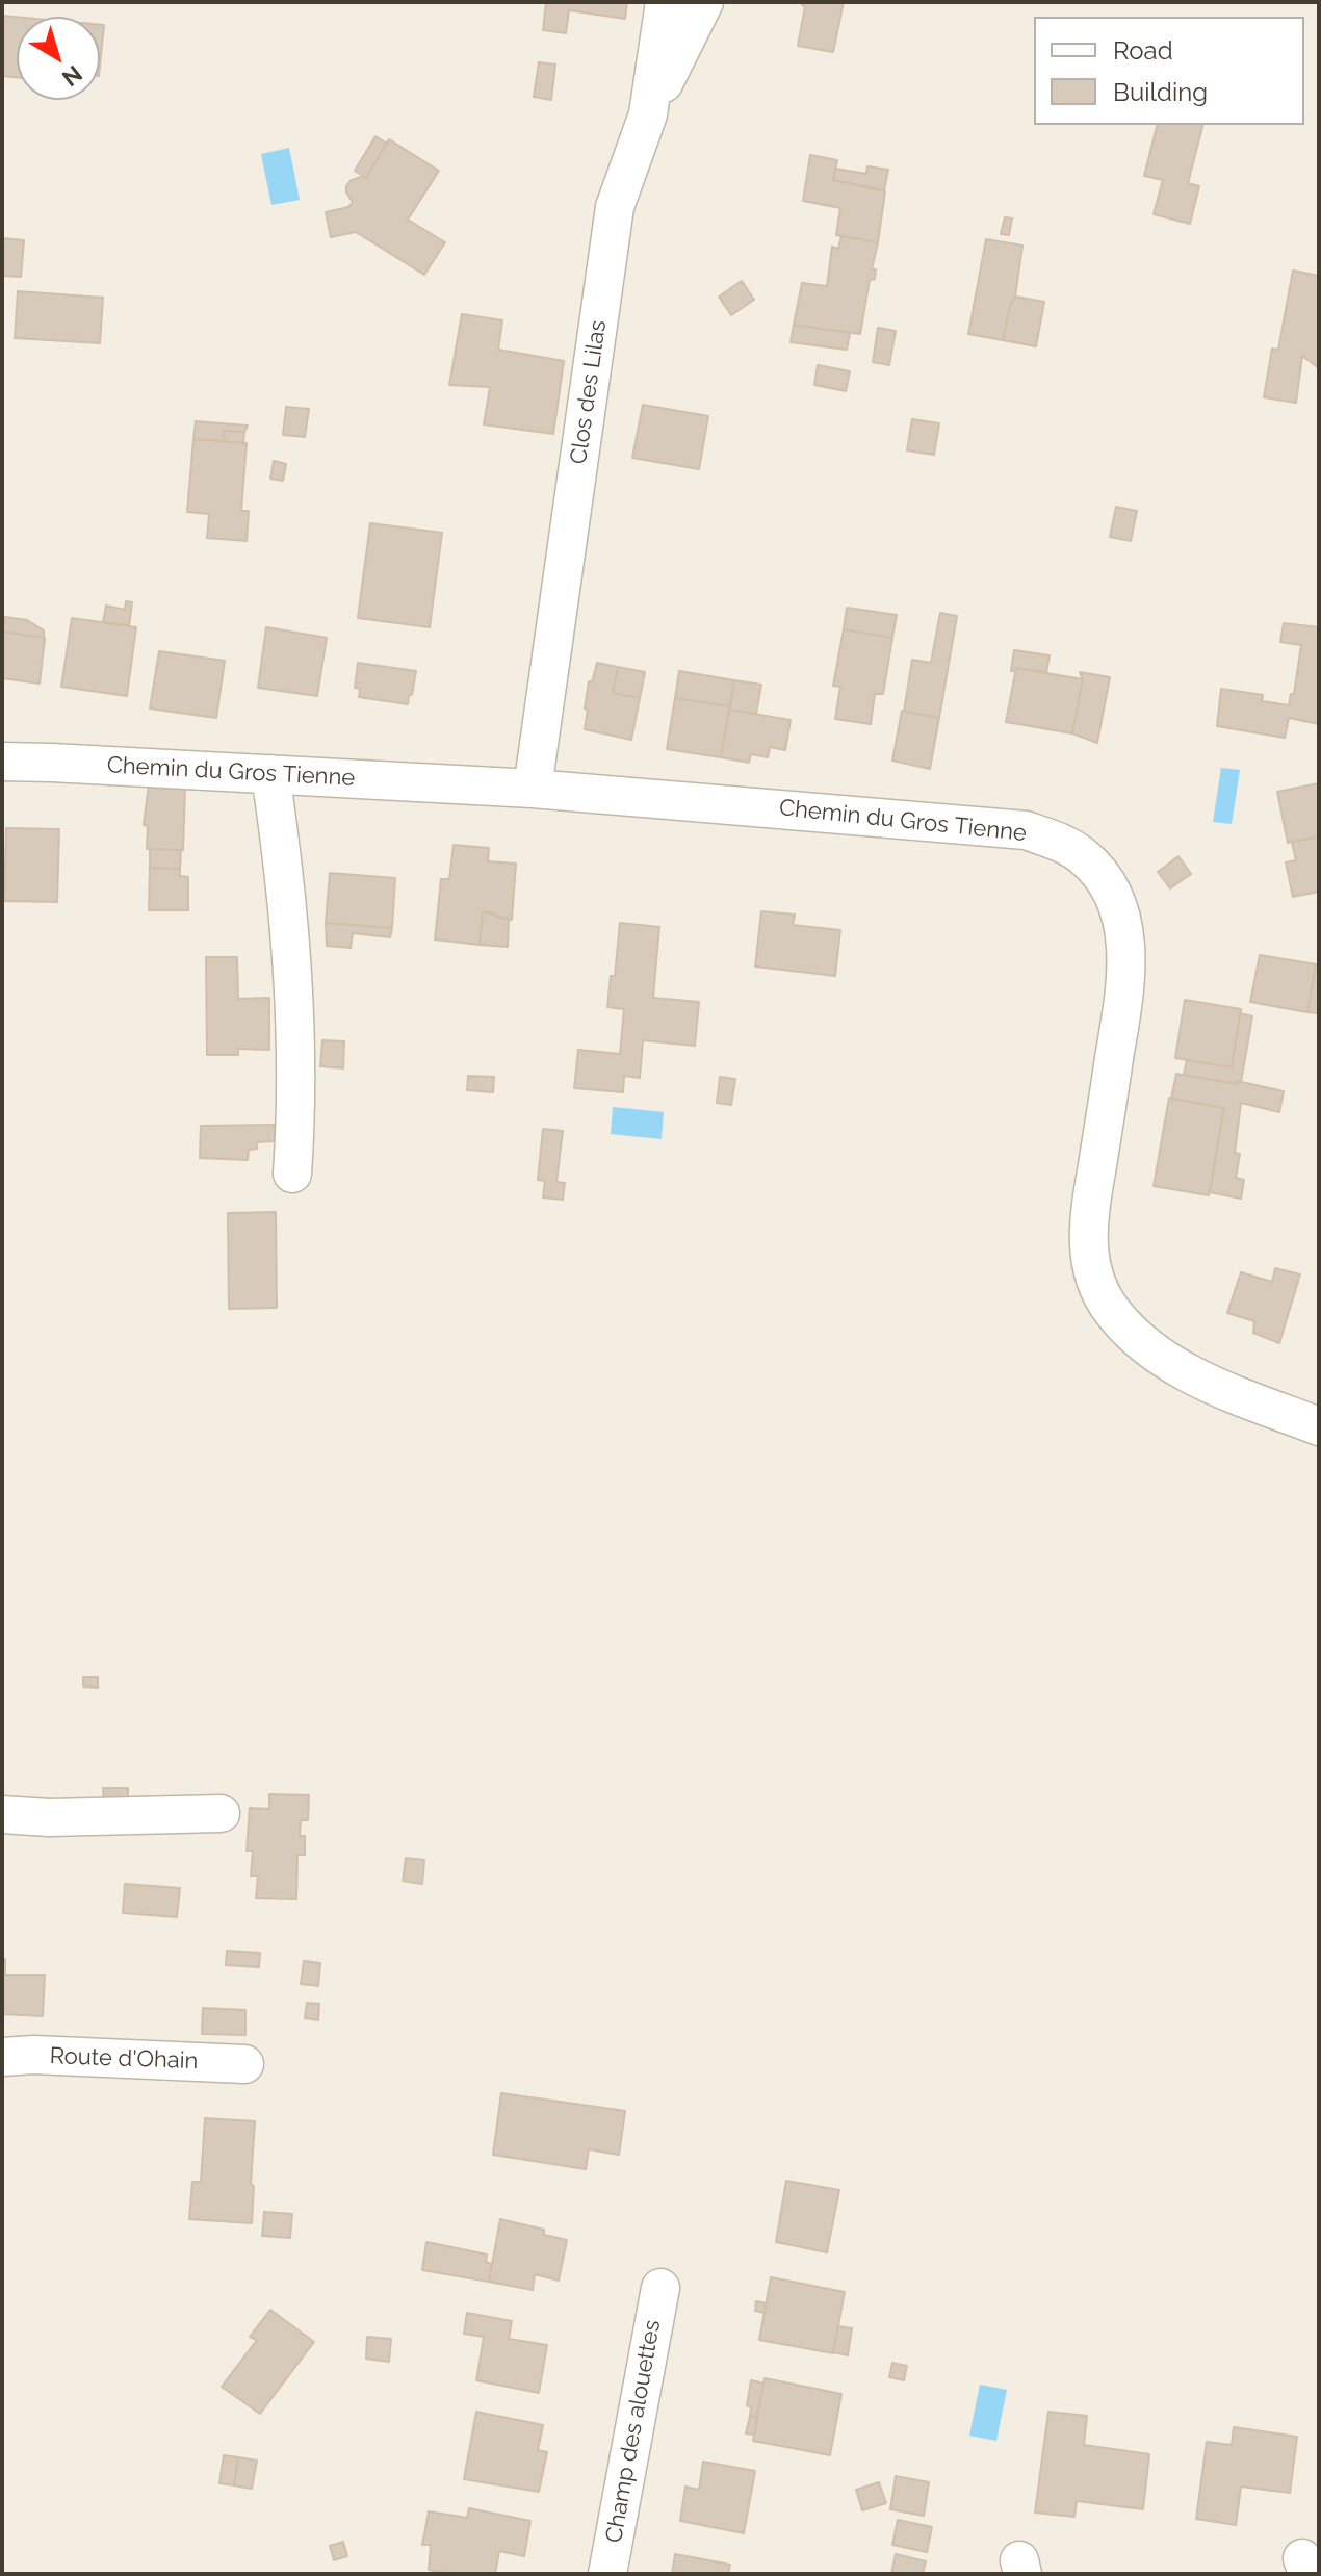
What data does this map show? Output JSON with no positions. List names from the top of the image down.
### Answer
{
  "streets": {
    "street": [
      "Clos des Lilas",
      "Chemin du Gros Tienne",
      "Route d'Ohain",
      "Champ des alouettes"
    ]
  },
  "crossings": [
    ["Clos des Lilas", "Chemin du Gros Tienne"]
  ],
  "legend": ["Road", "Building"],
  "north": "bottom right"
}
